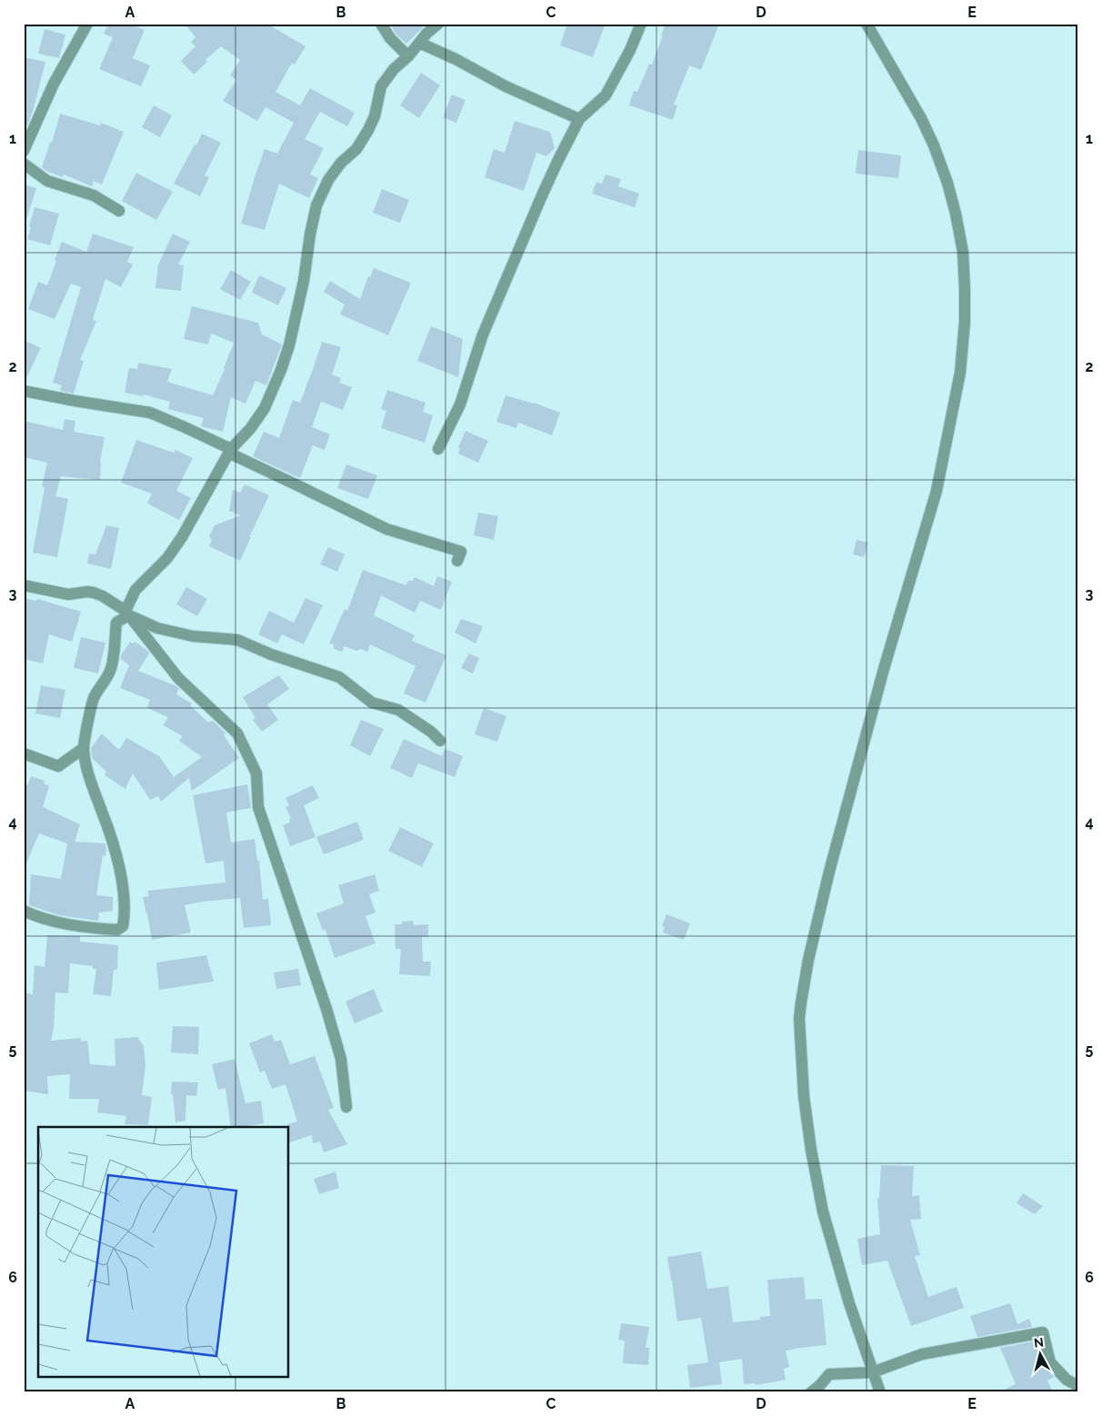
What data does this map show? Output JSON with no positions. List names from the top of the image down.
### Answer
{
  "north": "top",
  "grid": {
    "columns": [
      "A",
      "B",
      "C",
      "D",
      "E"
    ],
    "rows": [
      "1",
      "2",
      "3",
      "4",
      "5",
      "6"
    ]
  }
}
